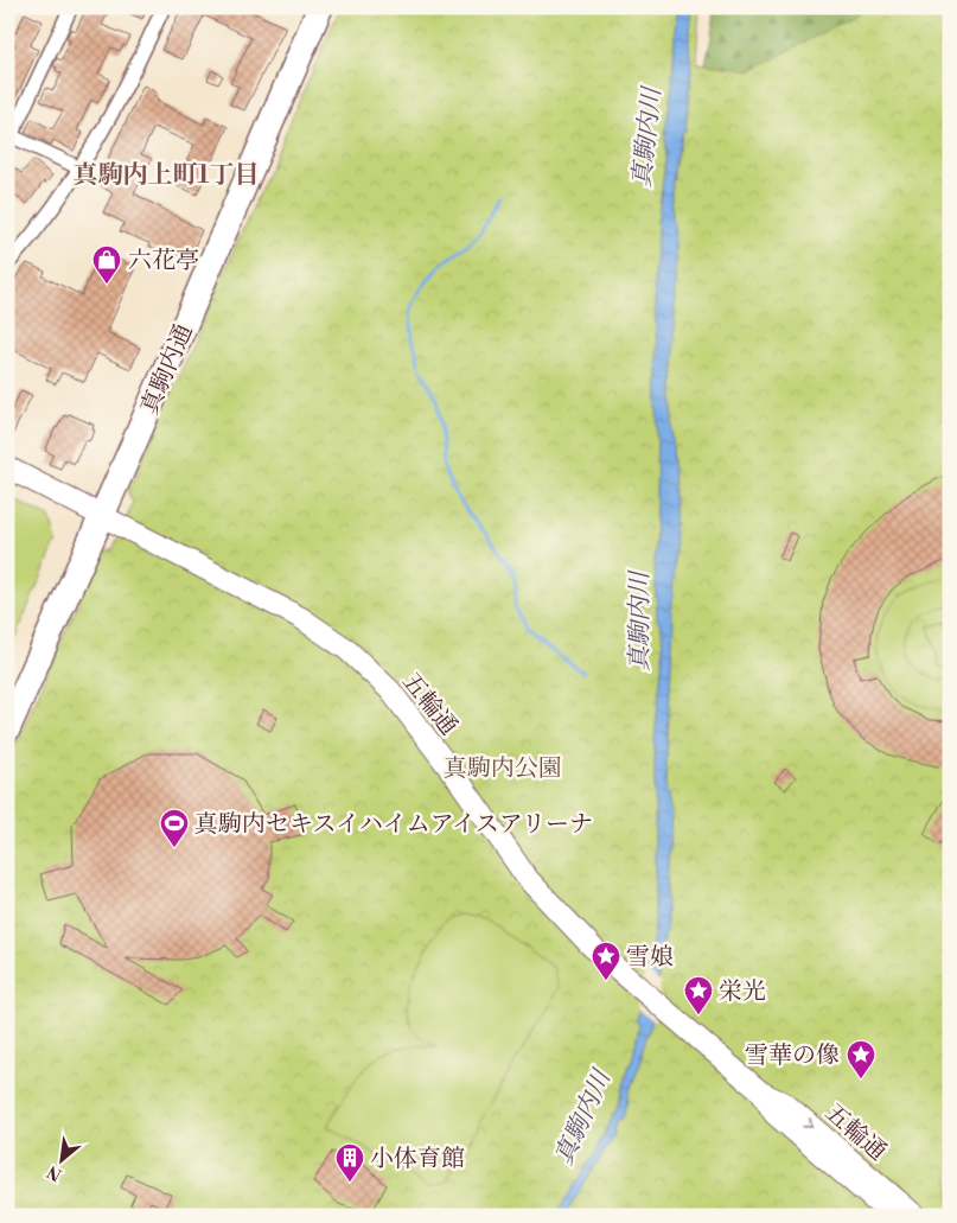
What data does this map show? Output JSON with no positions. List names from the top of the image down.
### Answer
{
  "streets": {
    "highway": ["真駒内通"],
    "main road": ["五輪通"]
  },
  "crossings": [
    ["真駒内通", "五輪通"]
  ],
  "districts": ["真駒内上町1丁目"],
  "water": ["真駒内川"],
  "parks": ["真駒内公園"],
  "places": {
    "shop": ["六花亭"],
    "sports": ["真駒内セキスイハイムアイスアリーナ"],
    "place": ["雪娘", "栄光", "雪華の像"],
    "building": ["小体育館"]
  },
  "north": "bottom left"
}
